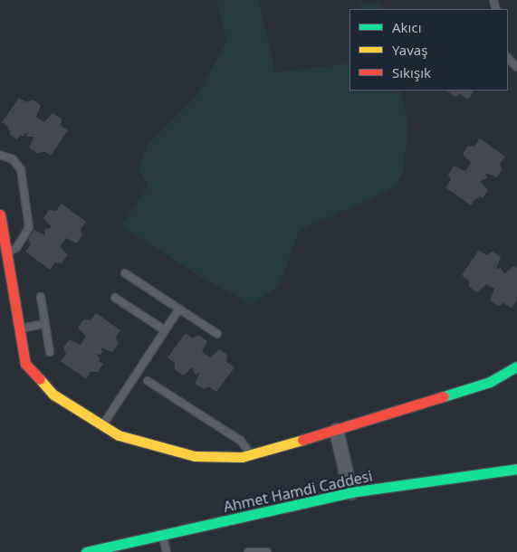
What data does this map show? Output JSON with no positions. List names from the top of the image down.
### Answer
{
  "streets": {
    "street": ["Ahmet Hamdi Caddesi"]
  },
  "legend": ["Akıcı", "Yavaş", "Sıkışık"]
}
